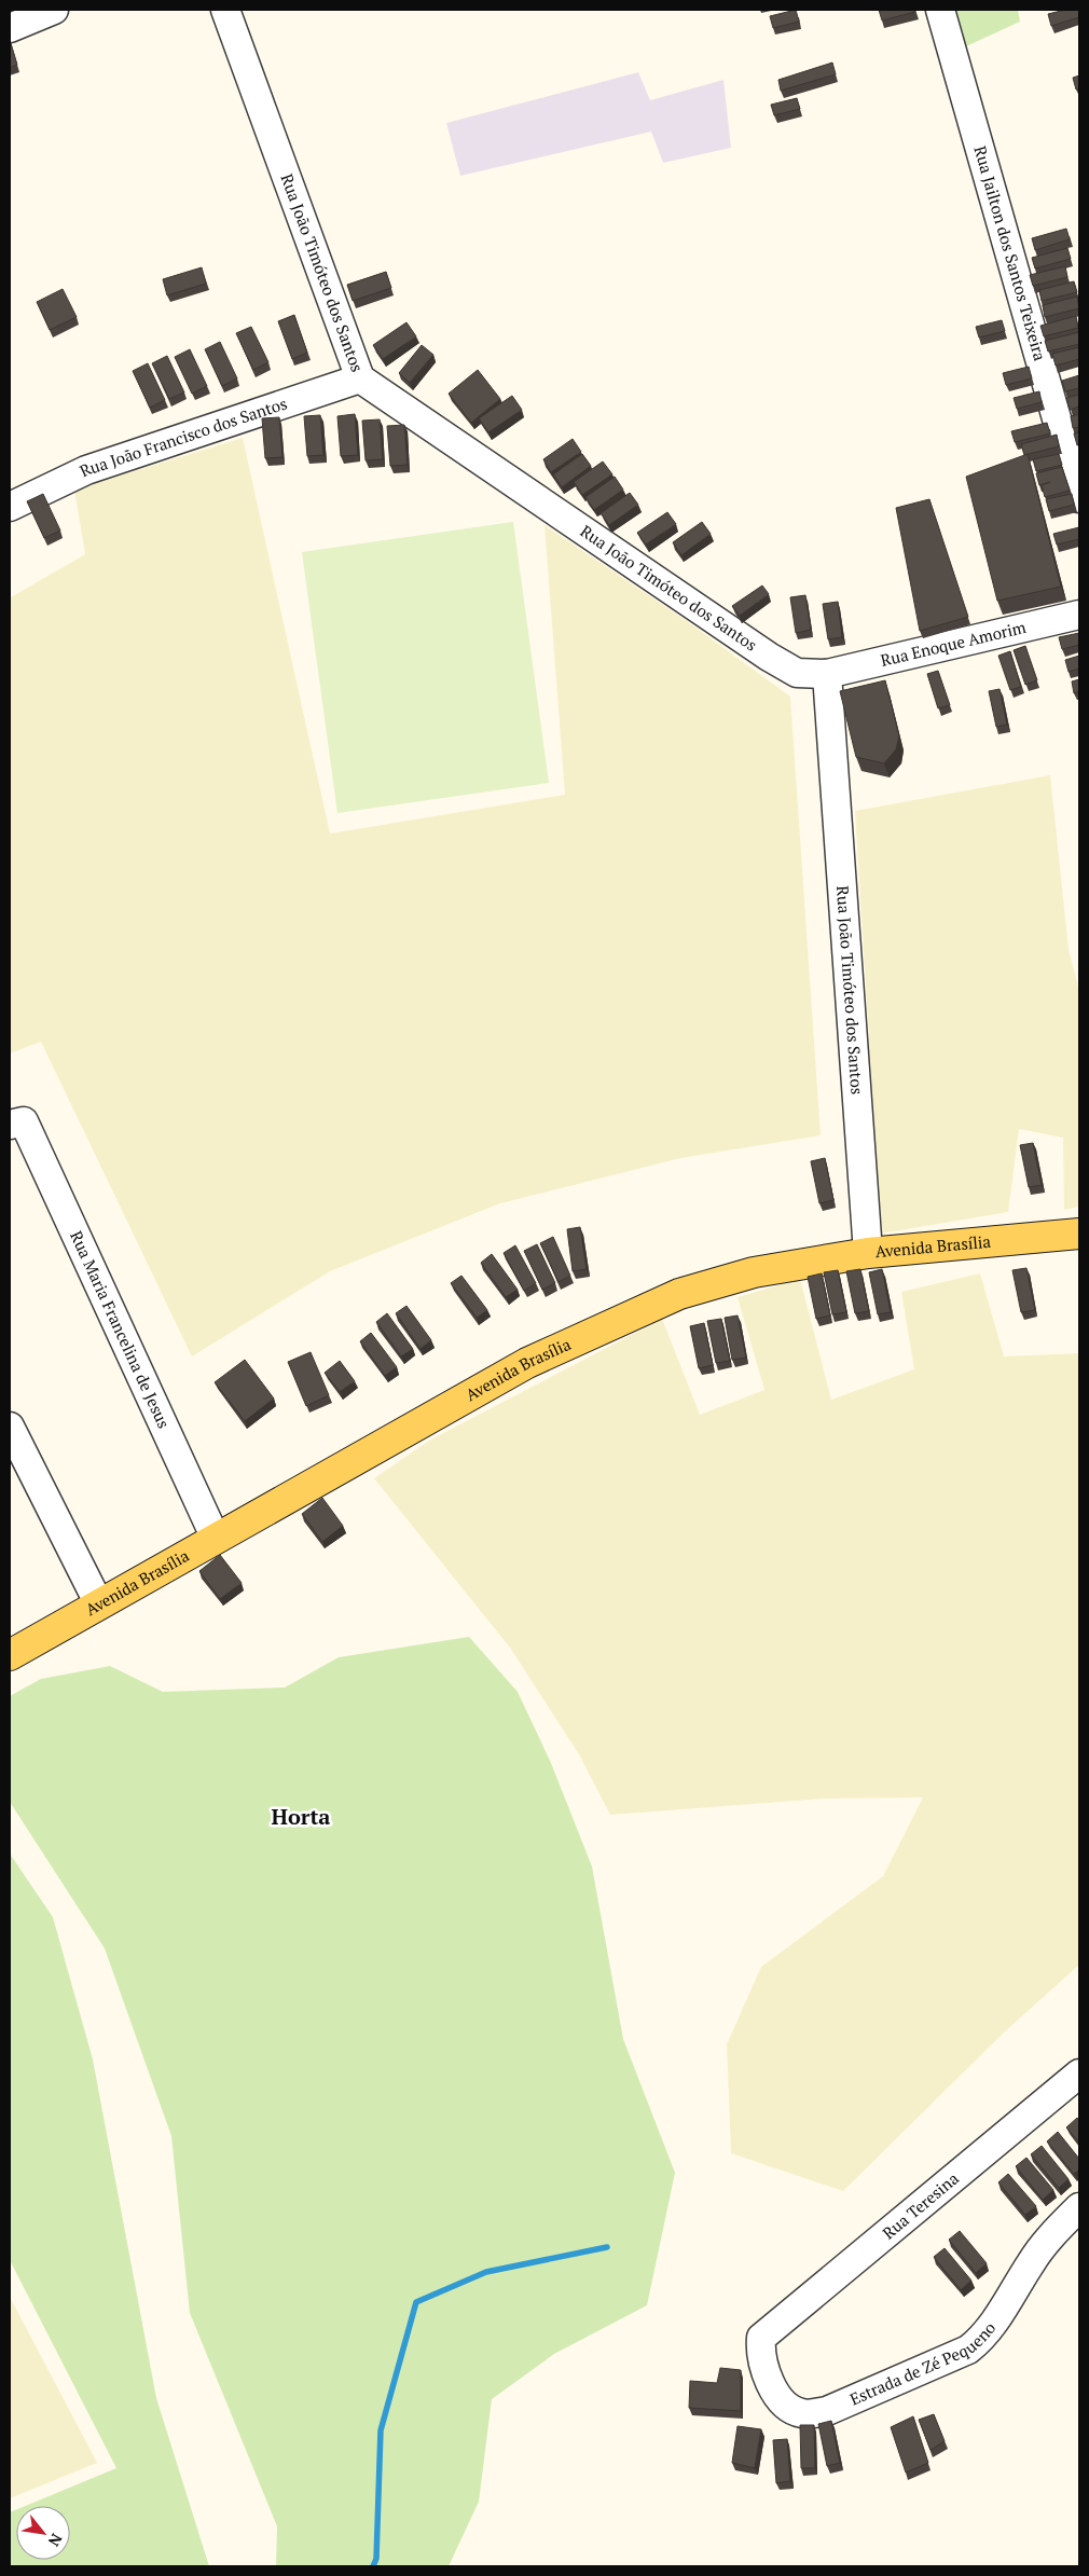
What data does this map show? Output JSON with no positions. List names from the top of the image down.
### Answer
{
  "streets": {
    "main road": ["Avenida Brasília"],
    "street": [
      "Rua Jailton dos Santos Teixeira",
      "Rua João Timóteo dos Santos",
      "Rua João Francisco dos Santos",
      "Rua Enoque Amorim",
      "Rua Maria Francelina de Jesus",
      "Rua Teresina",
      "Estrada de Zé Pequeno"
    ]
  },
  "crossings": [
    ["Rua João Timóteo dos Santos", "Rua João Francisco dos Santos"],
    ["Rua João Timóteo dos Santos", "Rua Enoque Amorim"],
    ["Rua João Timóteo dos Santos", "Avenida Brasília"],
    ["Avenida Brasília", "Rua Maria Francelina de Jesus"],
    ["Rua Teresina", "Estrada de Zé Pequeno"]
  ],
  "districts": ["Horta"],
  "north": "bottom right"
}
